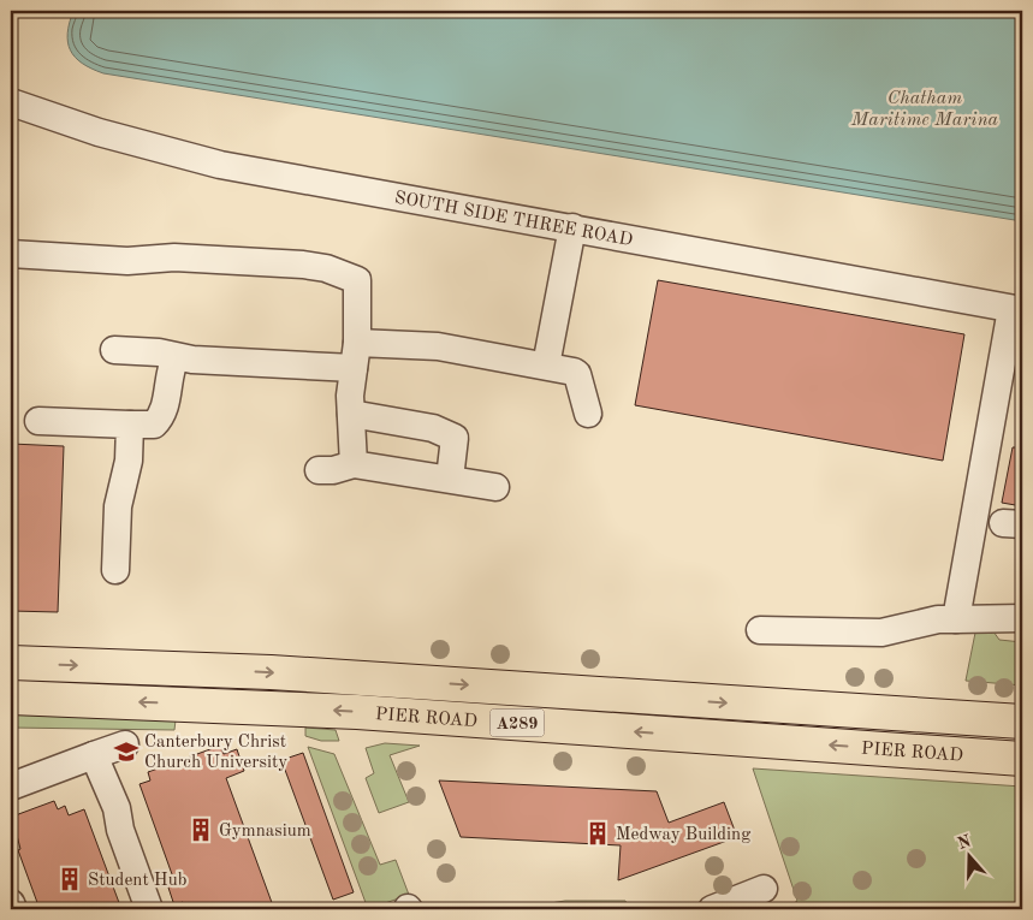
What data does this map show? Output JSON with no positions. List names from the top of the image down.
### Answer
{
  "streets": {
    "main road": ["PIER ROAD", "A289"],
    "street": ["SOUTH SIDE THREE ROAD"]
  },
  "water": ["Chatham Maritime Marina"],
  "places": {
    "school or university": ["Canterbury Christ Church University"],
    "building": ["Gymnasium", "Medway Building", "Student Hub"]
  },
  "north": "top"
}
